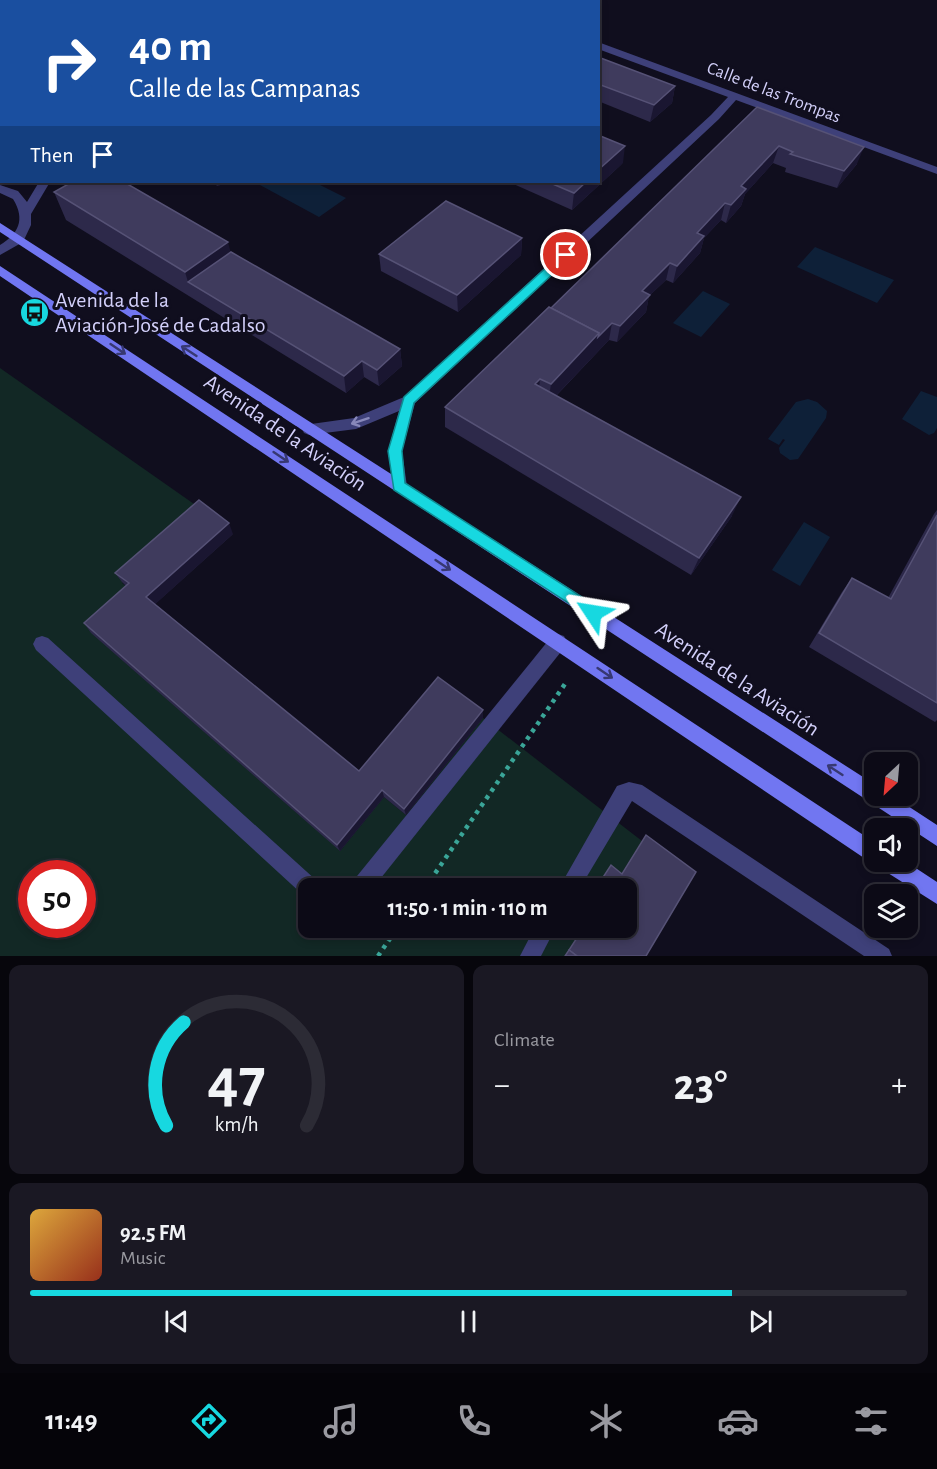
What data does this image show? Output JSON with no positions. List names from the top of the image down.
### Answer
{
  "streets": {
    "main road": ["Avenida de la Aviación"],
    "street": ["Calle de las Trompas"]
  },
  "places": {
    "bus stop": ["Avenida de la Aviación-José de Cadalso"]
  },
  "north": "bottom left",
  "page": {
    "turn": ["40 m", "Calle de las Campanas"],
    "then": "Then",
    "limit": "50",
    "trip": "11:50 · 1 min · 110 m",
    "tile": "Climate",
    "heat": ["−", "23°", "+"],
    "song": ["92.5 FM", "Music"],
    "tabs": "11:49",
    "gauge": ["47", "km/h"]
  }
}
